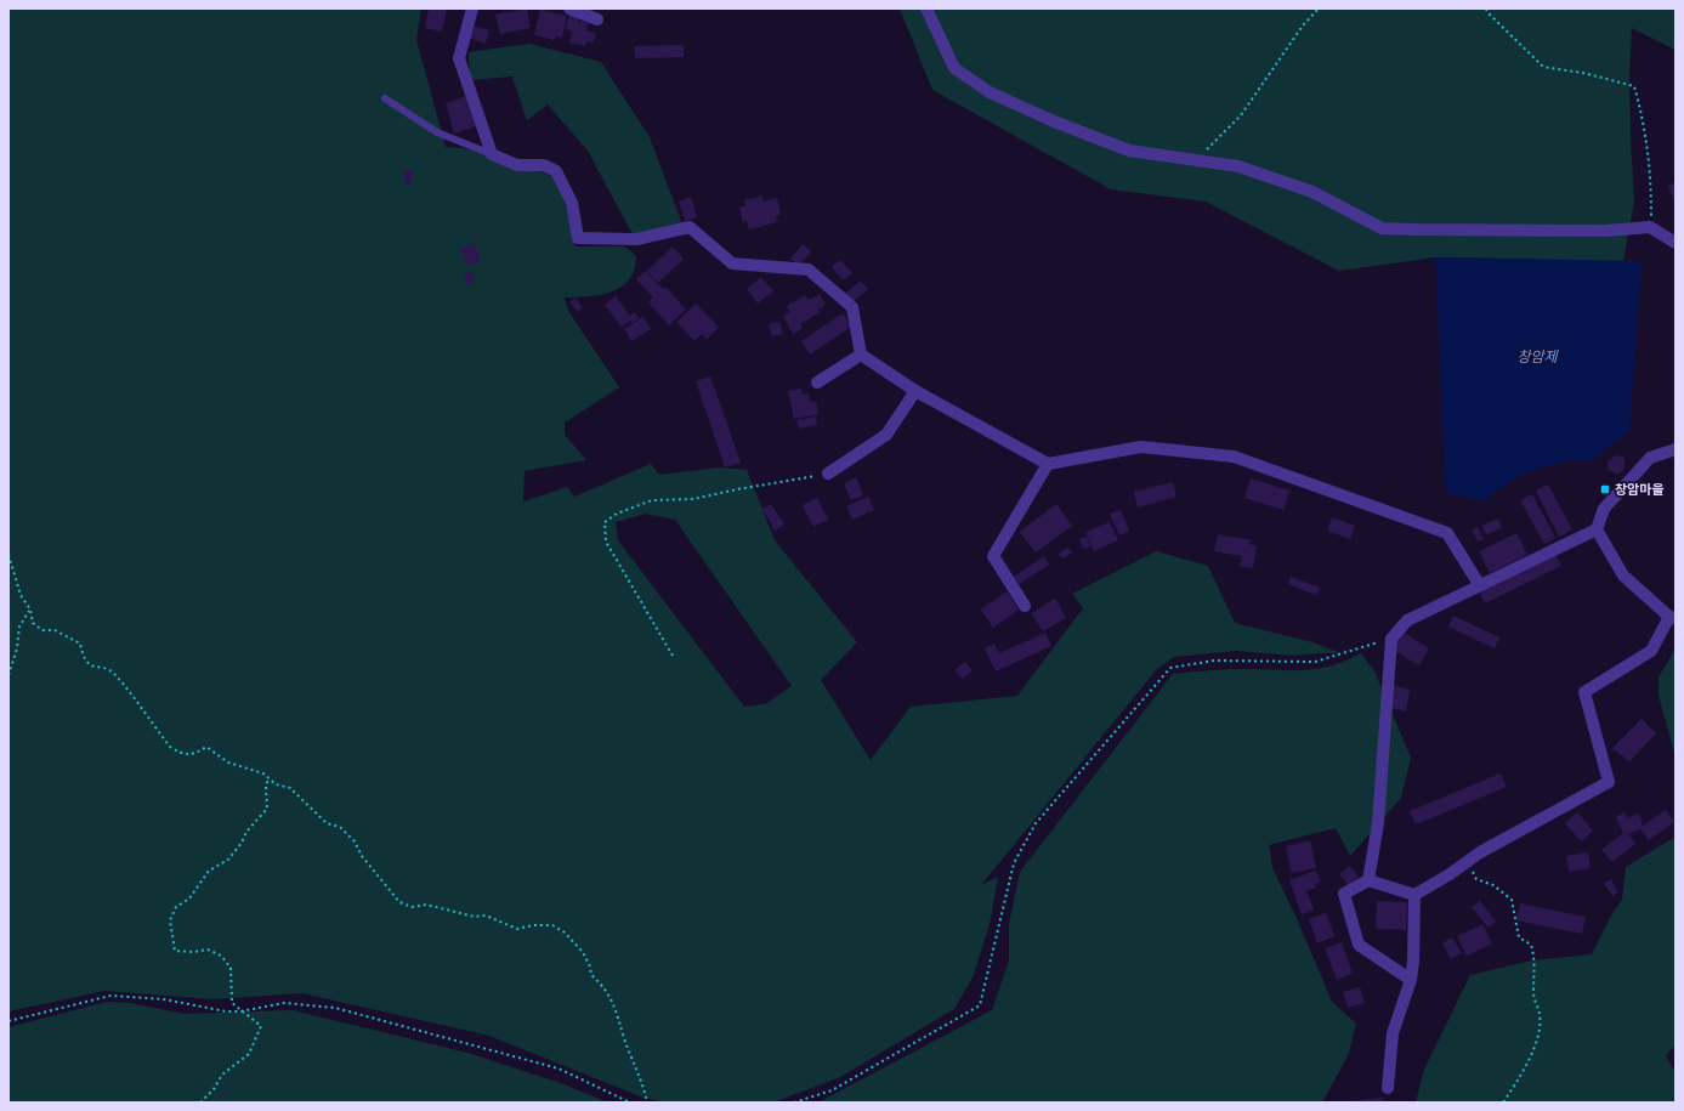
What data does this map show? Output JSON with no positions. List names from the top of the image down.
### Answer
{
  "water": ["창암제"],
  "places": {
    "transit": ["창암마을"]
  }
}
